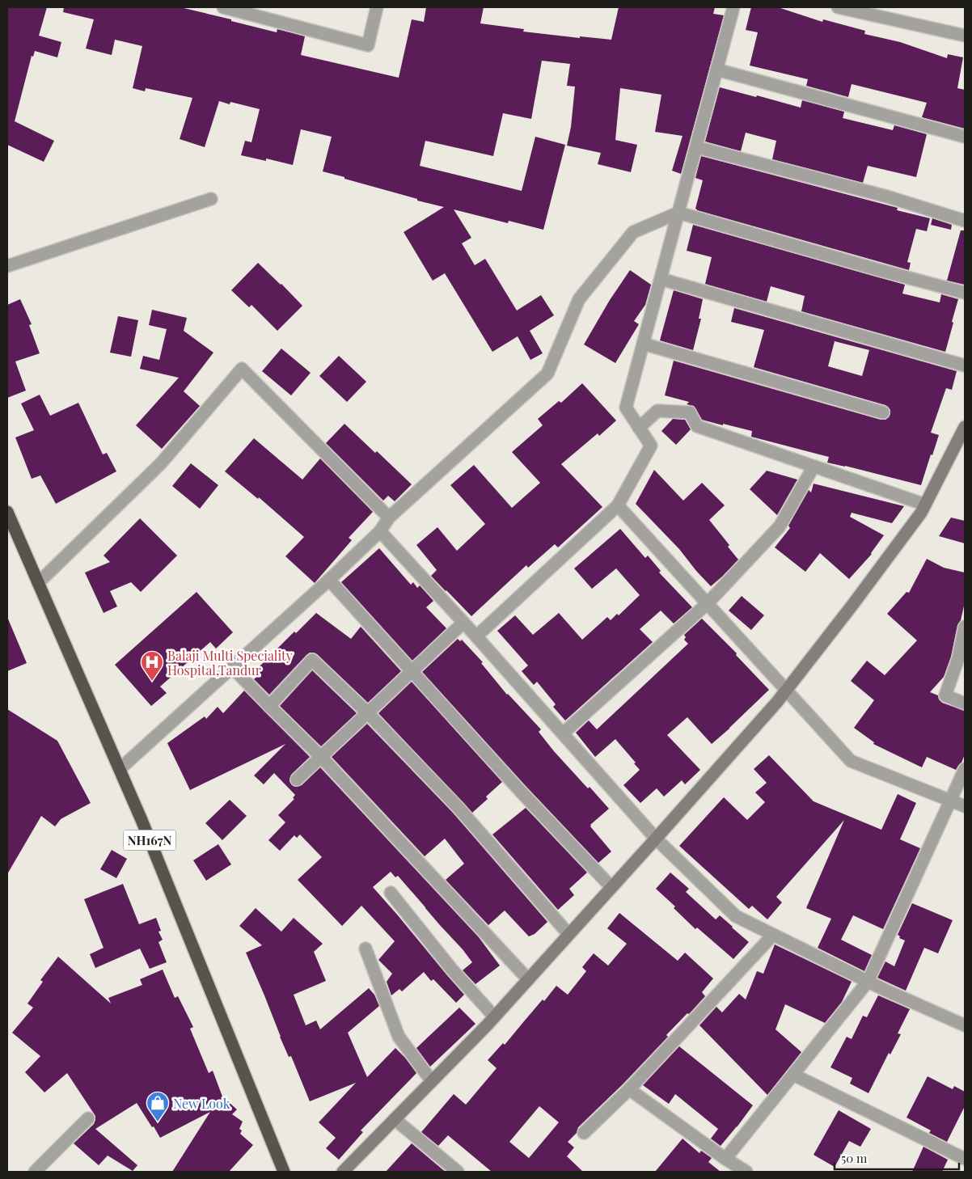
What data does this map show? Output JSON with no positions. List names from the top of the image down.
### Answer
{
  "streets": {
    "highway": ["NH167N"]
  },
  "places": {
    "hospital": ["Balaji Multi Speciality Hospital,Tandur"],
    "shop": ["New Look"]
  },
  "scale_bar": "50 m"
}
